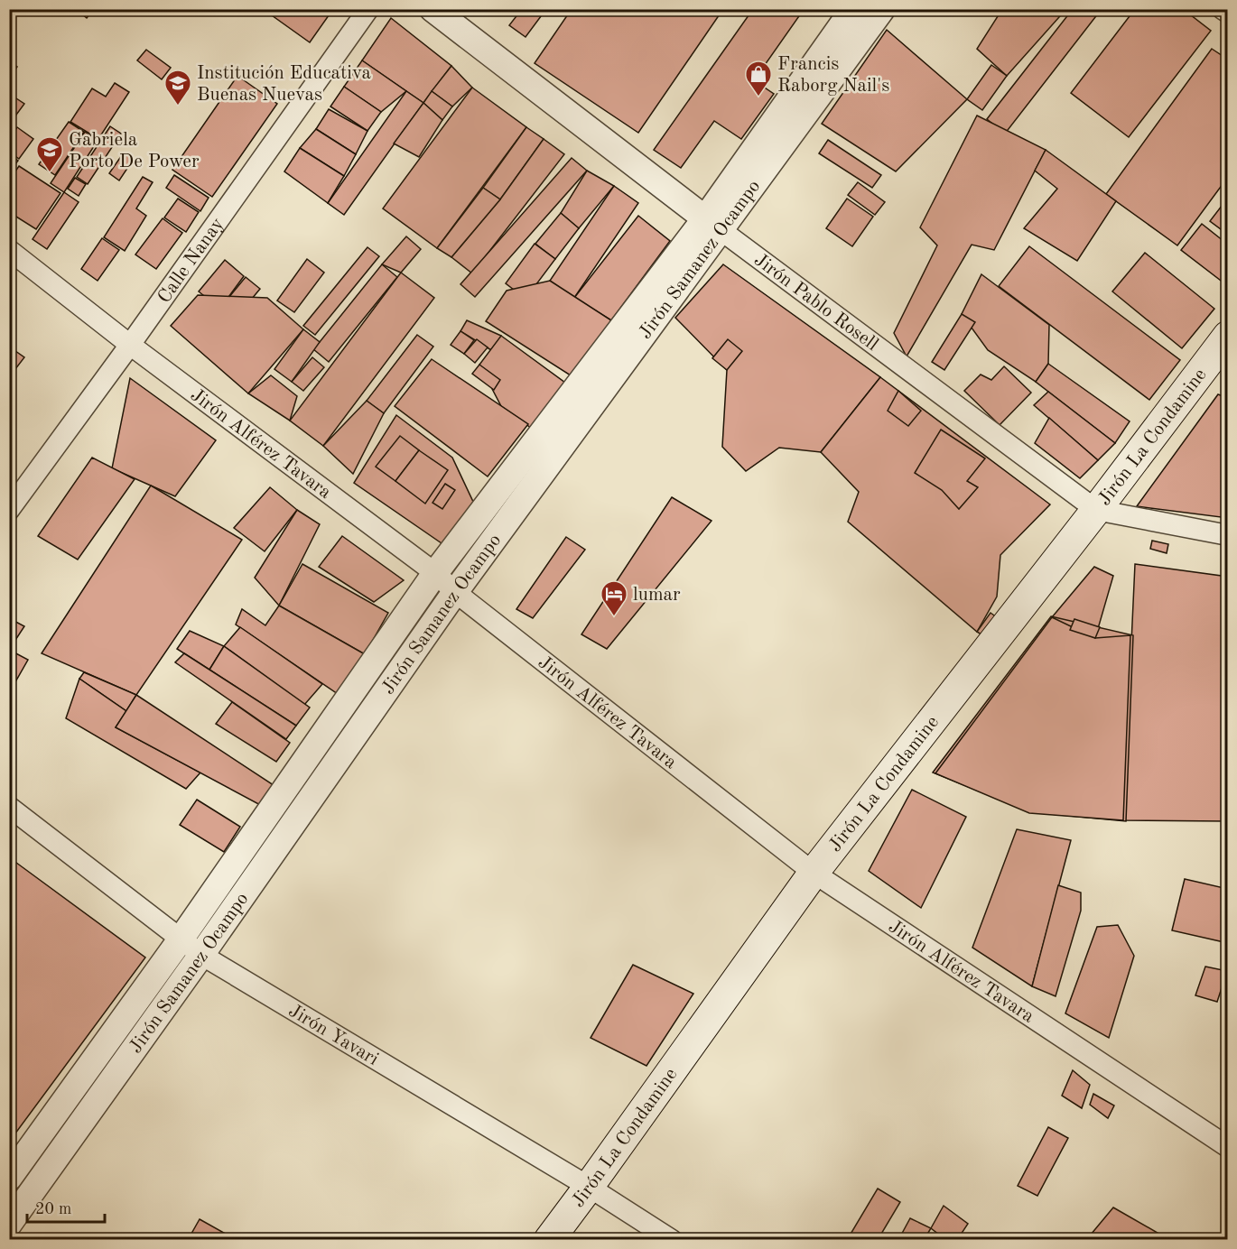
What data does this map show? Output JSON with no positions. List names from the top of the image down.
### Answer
{
  "streets": {
    "main road": ["Jirón La Condamine"],
    "street": [
      "Jirón Samanez Ocampo",
      "Calle Nanay",
      "Jirón Pablo Rosell",
      "Jirón Alférez Tavara",
      "Jirón Yavari"
    ]
  },
  "crossings": [
    ["Jirón Samanez Ocampo", "Jirón Pablo Rosell"],
    ["Jirón Samanez Ocampo", "Jirón Alférez Tavara"],
    ["Jirón Samanez Ocampo", "Jirón Yavari"],
    ["Calle Nanay", "Jirón Alférez Tavara"],
    ["Jirón Pablo Rosell", "Jirón La Condamine"],
    ["Jirón La Condamine", "Jirón Alférez Tavara"],
    ["Jirón La Condamine", "Jirón Yavari"]
  ],
  "places": {
    "shop": ["Francis Raborg Nail's"],
    "school or university": ["Institución Educativa Buenas Nuevas", "Gabriela Porto De Power"],
    "hotel": ["lumar"]
  },
  "scale_bar": "20 m"
}
